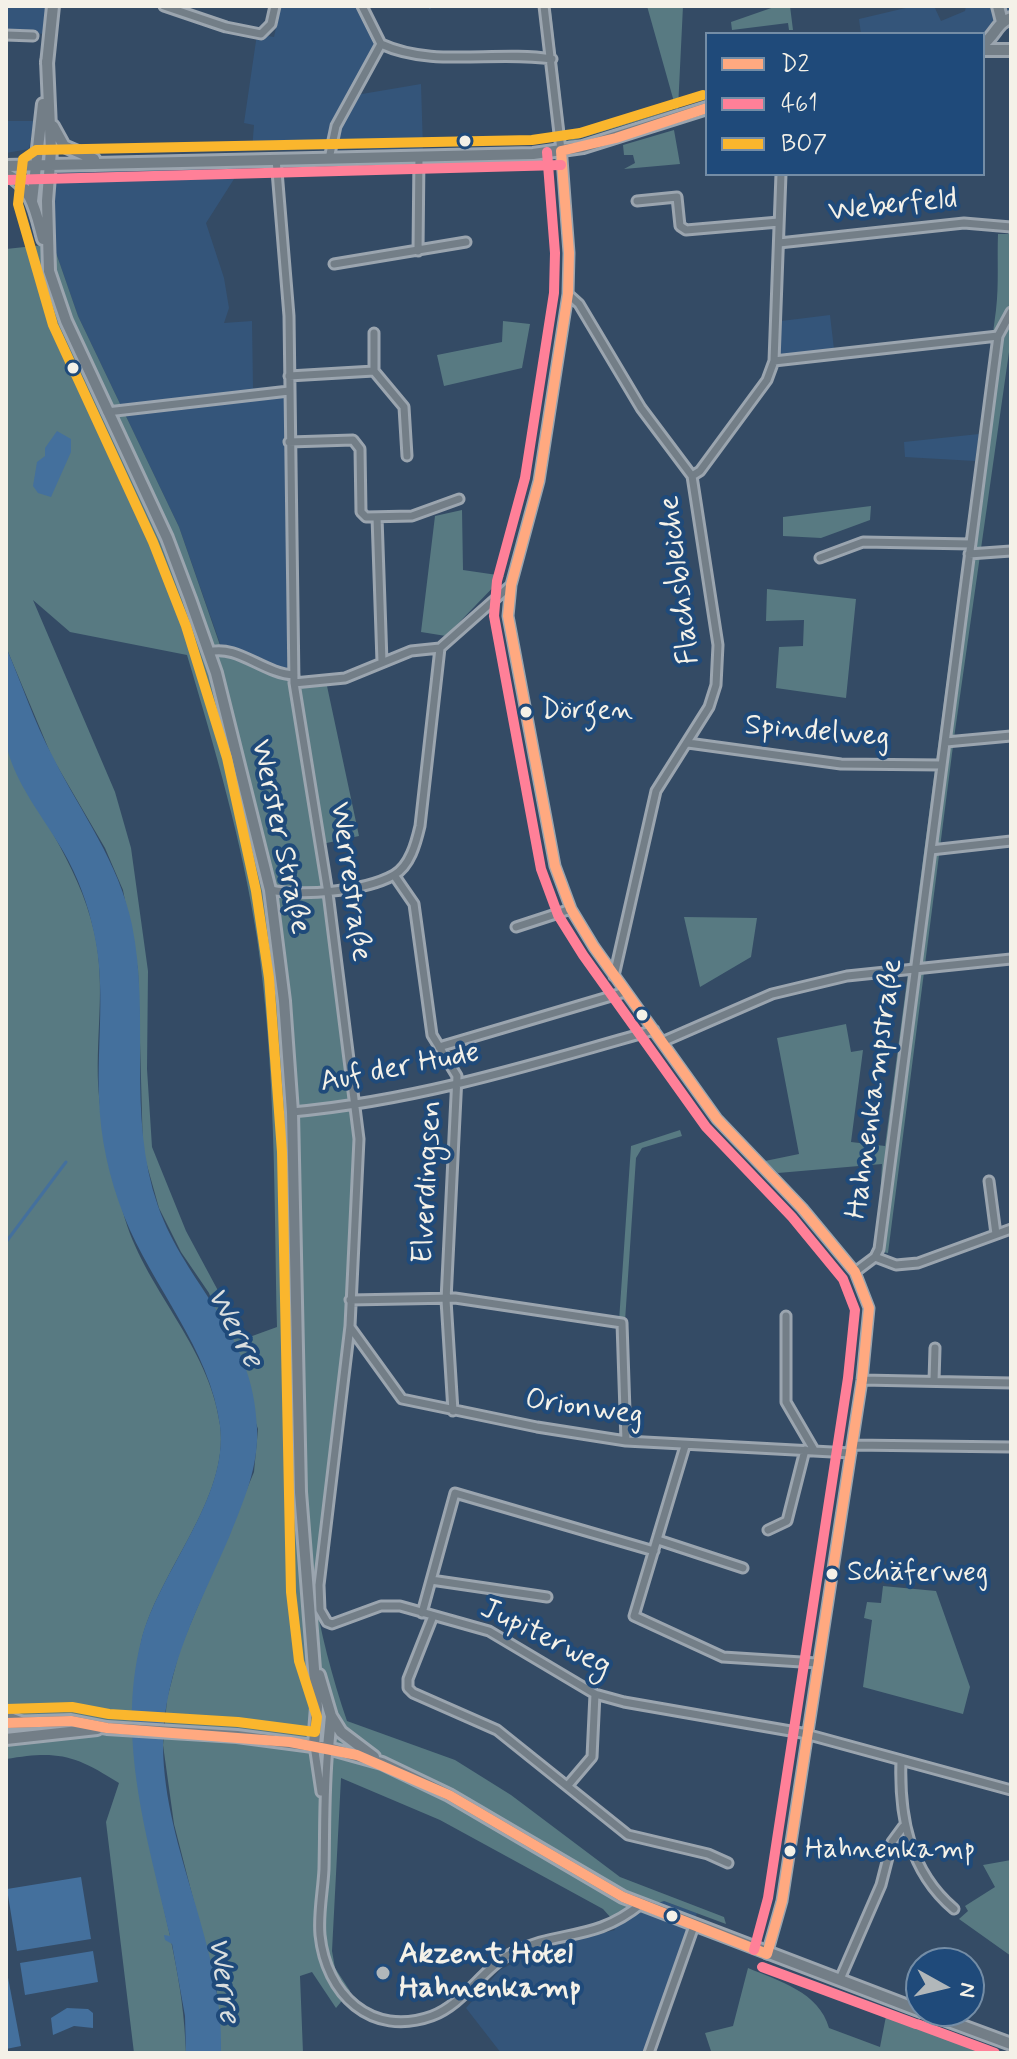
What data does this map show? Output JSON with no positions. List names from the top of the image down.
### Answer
{
  "streets": {
    "main road": ["Werster Straße"],
    "street": [
      "Weberfeld",
      "Flachsbleiche",
      "Spindelweg",
      "Werrestraße",
      "Auf der Hude",
      "Hahnenkampstraße",
      "Elverdingsen",
      "Orionweg",
      "Jupiterweg"
    ]
  },
  "crossings": [
    ["Flachsbleiche", "Spindelweg"],
    ["Spindelweg", "Hahnenkampstraße"],
    ["Werster Straße", "Auf der Hude"],
    ["Werrestraße", "Auf der Hude"],
    ["Werrestraße", "Orionweg"],
    ["Werrestraße", "Jupiterweg"],
    ["Auf der Hude", "Elverdingsen"],
    ["Elverdingsen", "Orionweg"]
  ],
  "water": ["Werre"],
  "places": [
    "Dörgen",
    "Schäferweg",
    "Hahnenkamp",
    "Akzent Hotel Hahnenkamp"
  ],
  "lines": ["transit line BO7", "transit line D2", "transit line 461"],
  "legend": ["D2", "461", "BO7"],
  "north": "right"
}
